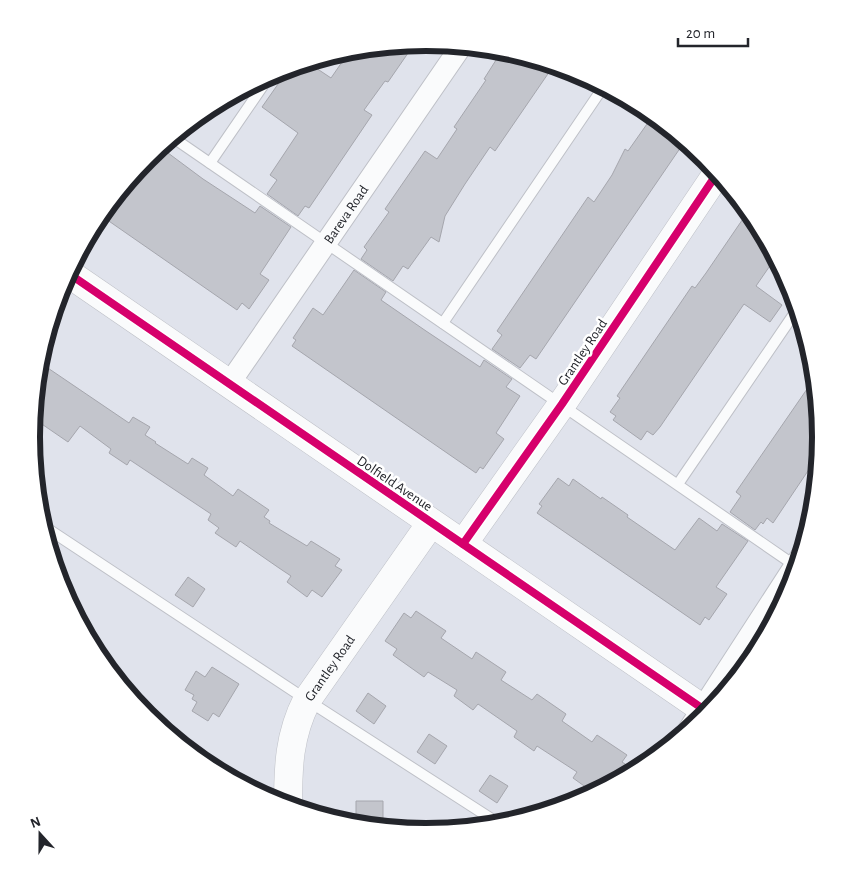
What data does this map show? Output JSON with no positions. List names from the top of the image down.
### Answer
{
  "streets": {
    "street": ["Bareva Road", "Grantley Road", "Dolfield Avenue"]
  },
  "crossings": [
    ["Bareva Road", "Dolfield Avenue"],
    ["Grantley Road", "Dolfield Avenue"]
  ],
  "scale_bar": "20 m",
  "north": "top"
}
